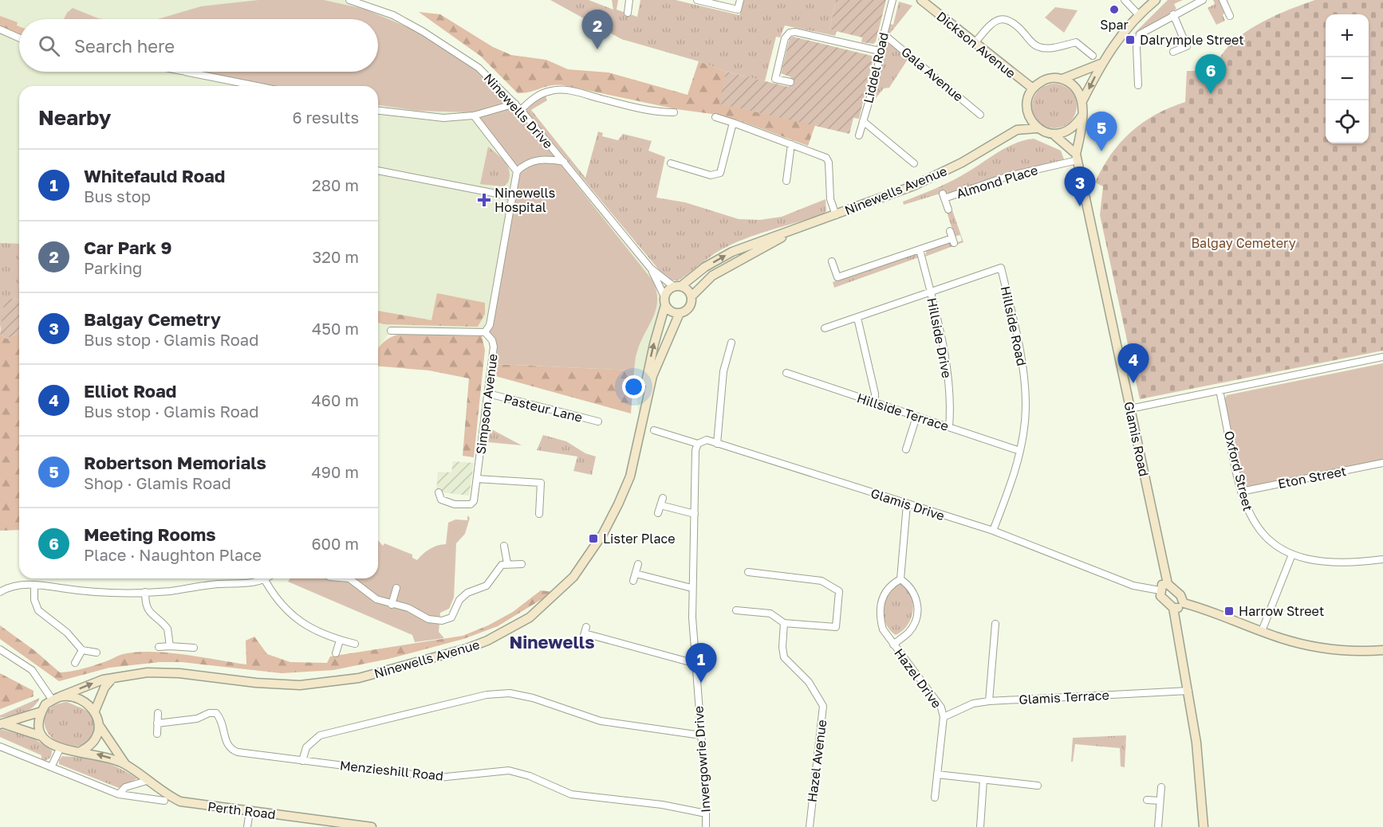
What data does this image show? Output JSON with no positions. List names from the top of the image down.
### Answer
{
  "streets": {
    "street": [
      "Dickson Avenue",
      "Liddel Road",
      "Gala Avenue",
      "Ninewells Drive",
      "Almond Place",
      "Ninewells Avenue",
      "Hillside Road",
      "Hillside Drive",
      "Simpson Avenue",
      "Pasteur Lane",
      "Hillside Terrace",
      "Glamis Road",
      "Oxford Street",
      "Eton Street",
      "Glamis Drive",
      "Hazel Drive",
      "Glamis Terrace",
      "Invergowrie Drive",
      "Hazel Avenue",
      "Menzieshill Road",
      "Perth Road"
    ]
  },
  "crossings": [
    ["Dickson Avenue", "Ninewells Avenue"],
    ["Dickson Avenue", "Glamis Road"],
    ["Liddel Road", "Gala Avenue"],
    ["Ninewells Drive", "Ninewells Avenue"],
    ["Almond Place", "Glamis Road"],
    ["Ninewells Avenue", "Glamis Road"],
    ["Ninewells Avenue", "Perth Road"],
    ["Hillside Road", "Hillside Drive"],
    ["Hillside Road", "Hillside Terrace"],
    ["Hillside Road", "Glamis Drive"],
    ["Hillside Drive", "Hillside Terrace"],
    ["Simpson Avenue", "Pasteur Lane"],
    ["Oxford Street", "Eton Street"],
    ["Glamis Drive", "Invergowrie Drive"],
    ["Hazel Drive", "Glamis Terrace"],
    ["Invergowrie Drive", "Menzieshill Road"]
  ],
  "districts": ["Ninewells"],
  "parks": ["Balgay Cemetery"],
  "places": {
    "other": ["Spar"],
    "transit": ["Dalrymple Street", "Lister Place", "Harrow Street"],
    "health": ["Ninewells Hospital"]
  },
  "page": {
    "pins": [
      "2",
      "6",
      "5",
      "3",
      "4",
      "1"
    ],
    "map_buttons": ["+", "−"],
    "search": "Search here",
    "heading": ["Nearby", "6 results"],
    "list": [
      {
        "mark": "1",
        "name": "Whitefauld Road",
        "note": "Bus stop",
        "value": "280 m"
      },
      {
        "mark": "2",
        "name": "Car Park 9",
        "note": "Parking",
        "value": "320 m"
      },
      {
        "mark": "3",
        "name": "Balgay Cemetry",
        "note": "Bus stop · Glamis Road",
        "value": "450 m"
      },
      {
        "mark": "4",
        "name": "Elliot Road",
        "note": "Bus stop · Glamis Road",
        "value": "460 m"
      },
      {
        "mark": "5",
        "name": "Robertson Memorials",
        "note": "Shop · Glamis Road",
        "value": "490 m"
      },
      {
        "mark": "6",
        "name": "Meeting Rooms",
        "note": "Place · Naughton Place",
        "value": "600 m"
      }
    ]
  }
}
